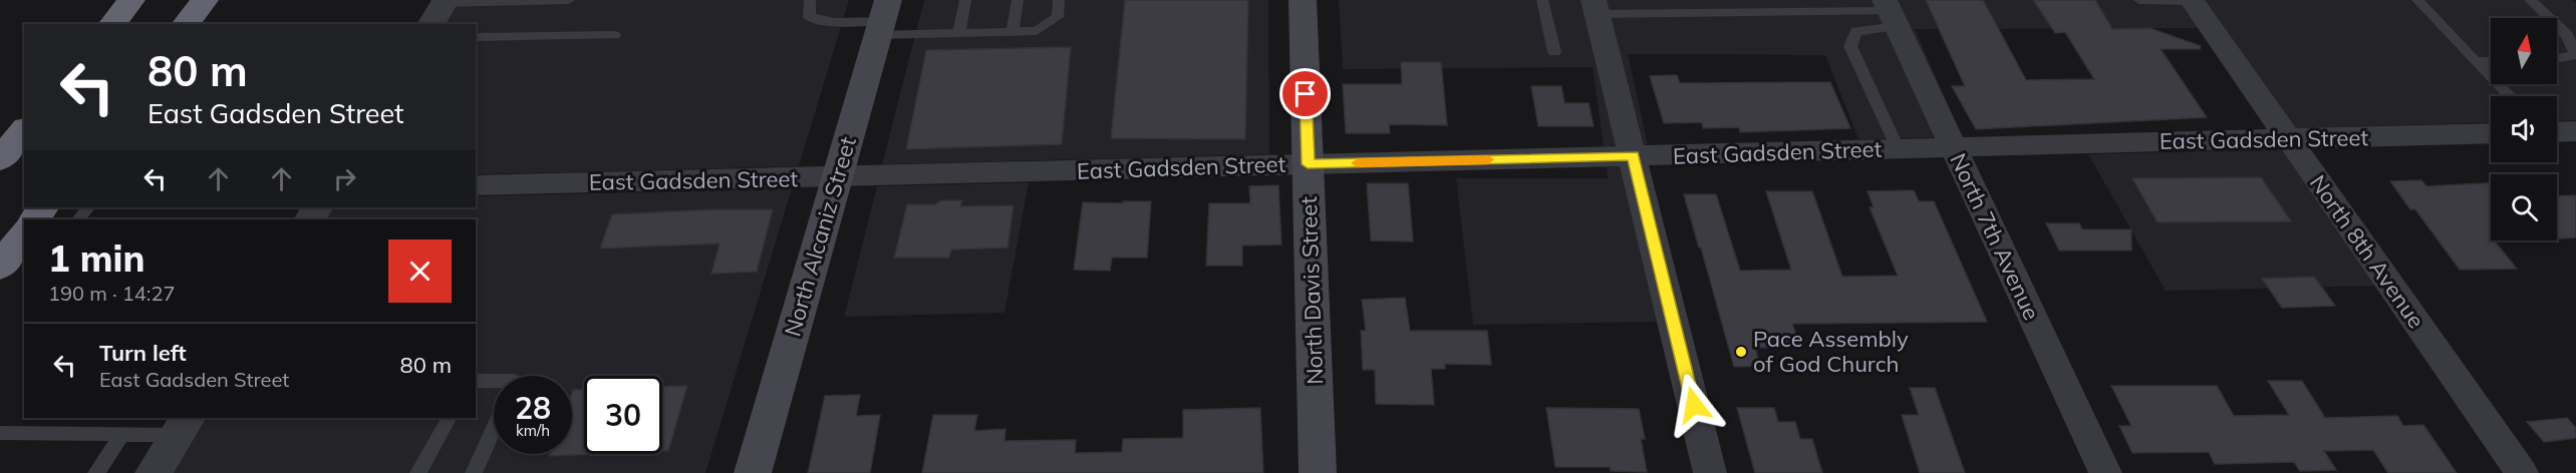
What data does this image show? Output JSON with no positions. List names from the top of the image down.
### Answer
{
  "streets": {
    "main road": ["North Alcaniz Street", "North Davis Street"],
    "street": ["East Gadsden Street", "North 7th Avenue", "North 8th Avenue"]
  },
  "crossings": [
    ["East Gadsden Street", "North Alcaniz Street"],
    ["East Gadsden Street", "North 7th Avenue"],
    ["East Gadsden Street", "North 8th Avenue"],
    ["East Gadsden Street", "North Davis Street"]
  ],
  "places": ["Pace Assembly of God Church"],
  "north": "top",
  "page": {
    "turn": ["80 m", "East Gadsden Street"],
    "heading": ["1 min", "190 m · 14:27"],
    "list": [
      {
        "name": "Turn left",
        "note": "East Gadsden Street",
        "value": "80 m"
      }
    ],
    "speed": "28 km/h",
    "limit": "30"
  }
}
